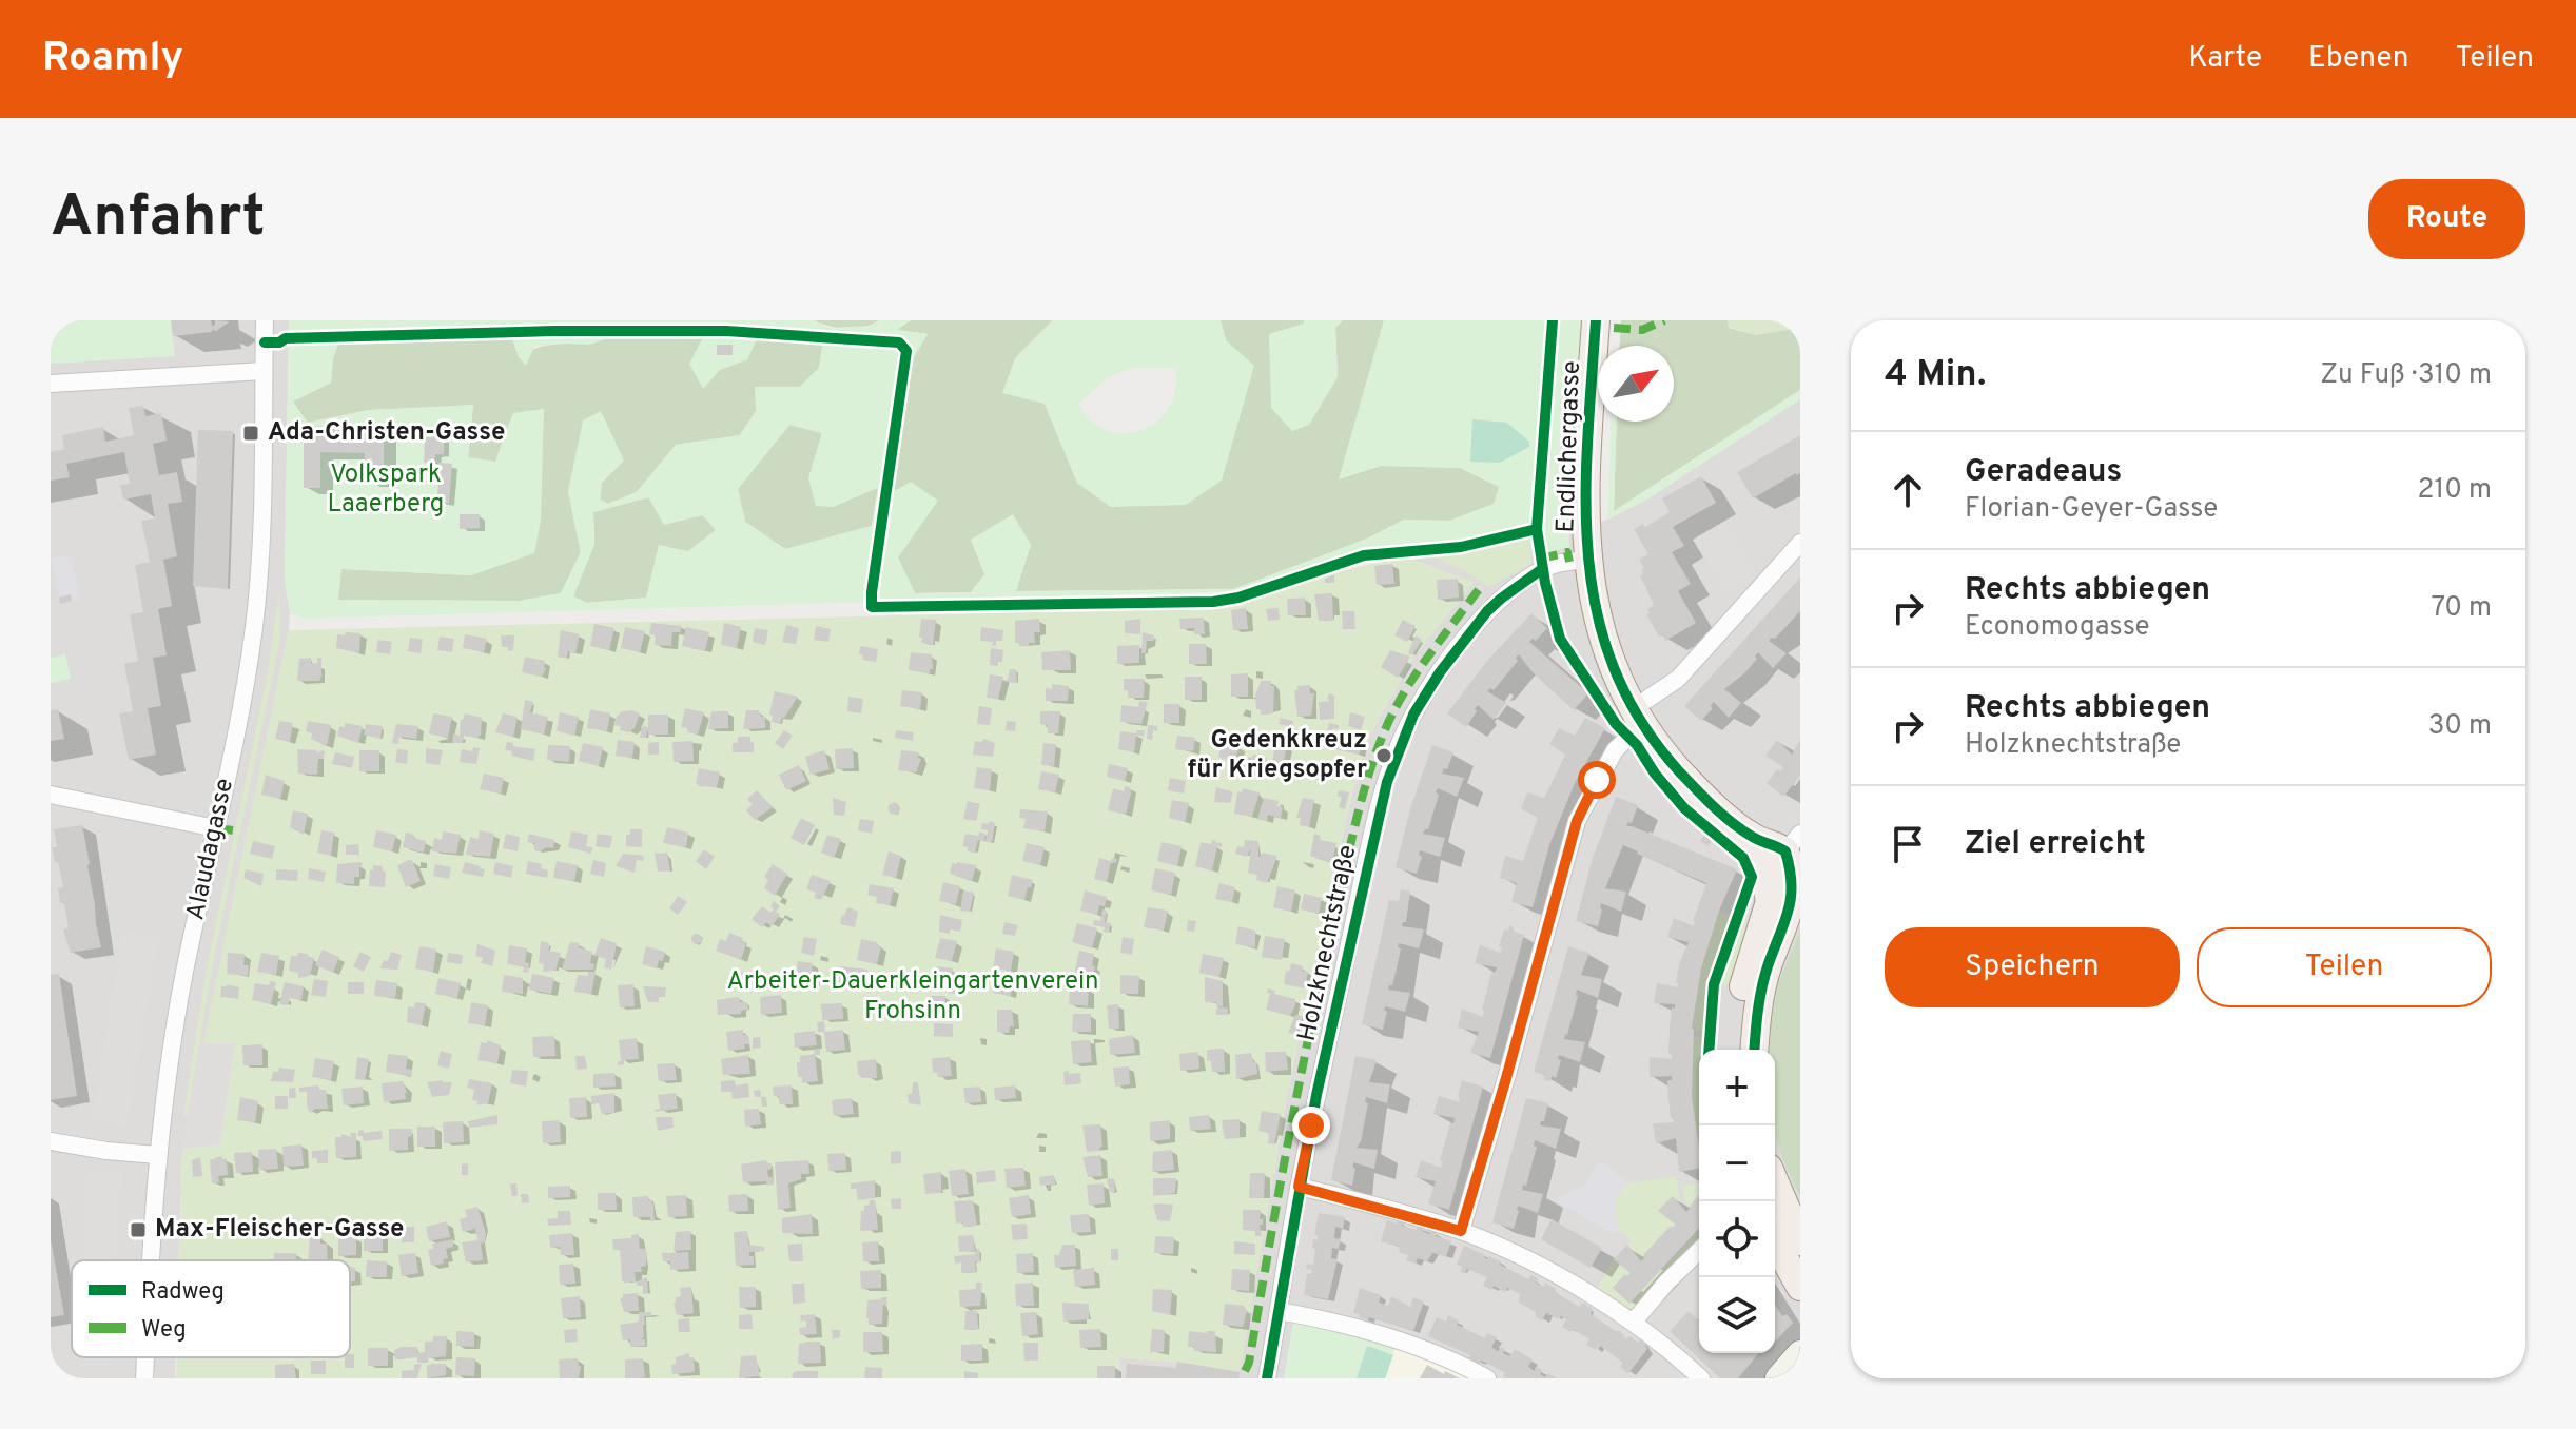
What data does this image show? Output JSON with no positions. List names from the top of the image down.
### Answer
{
  "streets": {
    "main road": ["Endlichergasse"],
    "street": ["Alaudagasse", "Holzknechtstraße"]
  },
  "crossings": [
    ["Endlichergasse", "Holzknechtstraße"]
  ],
  "parks": ["Volkspark Laaerberg", "Arbeiter-Dauerkleingartenverein Frohsinn"],
  "places": {
    "transit": ["Ada-Christen-Gasse", "Max-Fleischer-Gasse"],
    "other": ["Gedenkkreuz für Kriegsopfer"]
  },
  "legend": ["Radweg", "Weg"],
  "north": "top right",
  "page": {
    "header": "Roamly",
    "nav": ["Karte", "Ebenen", "Teilen"],
    "buttons": [
      "Route",
      ["Speichern", "Teilen"]
    ],
    "title": "Anfahrt",
    "heading": ["4 Min.", "Zu Fuß · 310 m"],
    "list": [
      ["Geradeaus", "Florian-Geyer-Gasse", "210 m"],
      ["Rechts abbiegen", "Economogasse", "70 m"],
      ["Rechts abbiegen", "Holzknechtstraße", "30 m"],
      "Ziel erreicht"
    ],
    "map_buttons": ["+", "−"]
  }
}
